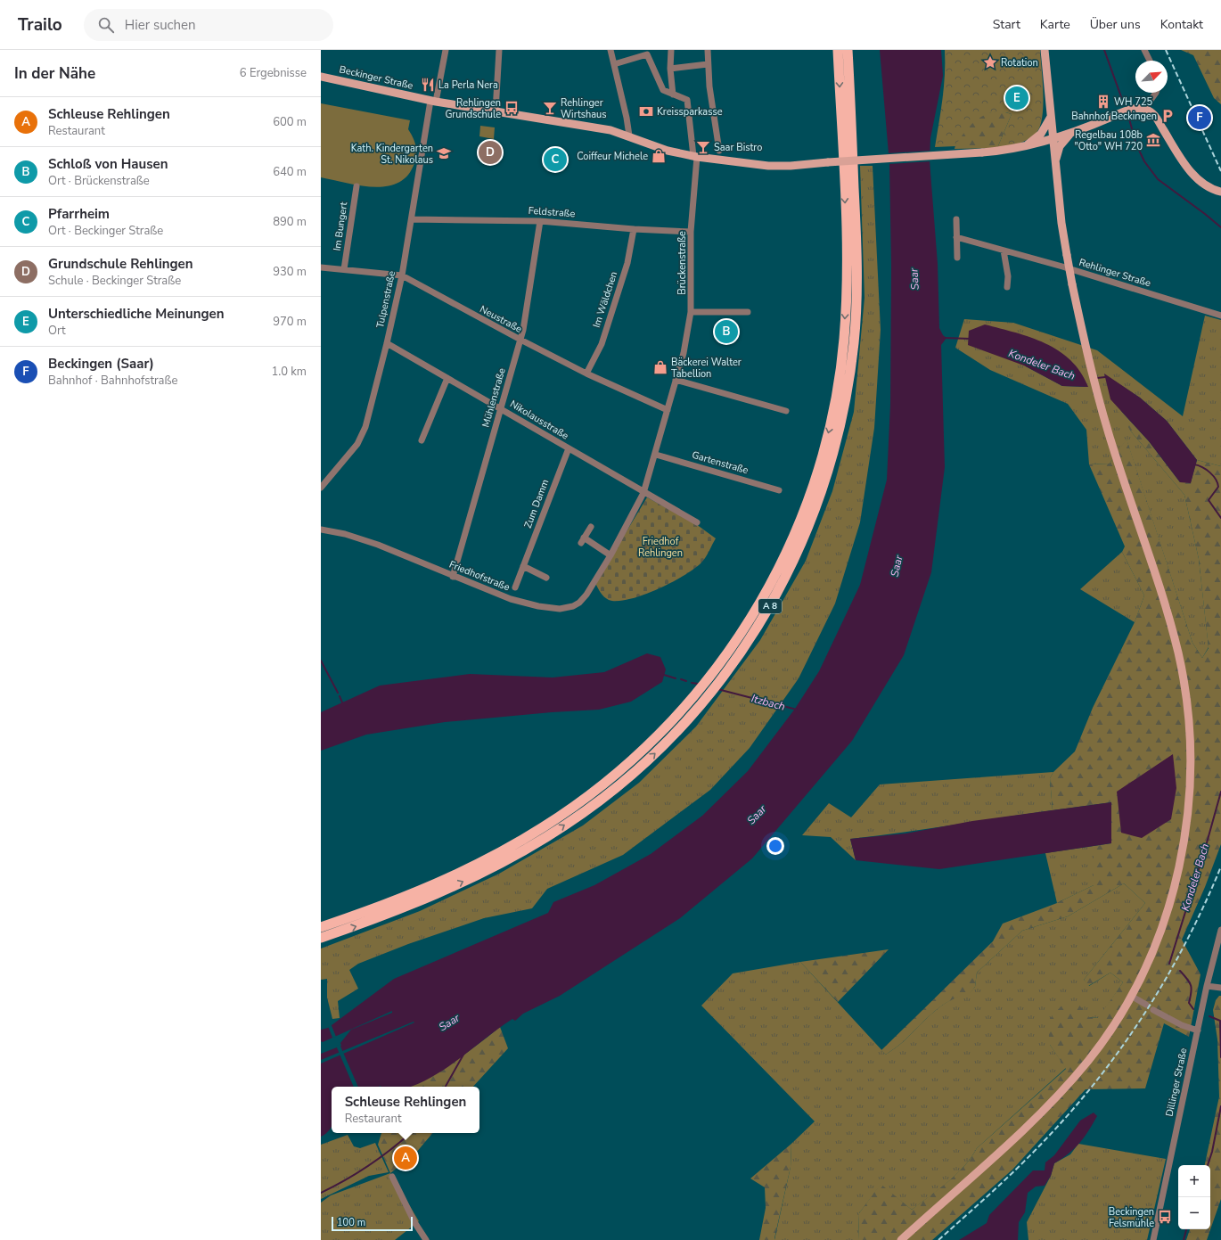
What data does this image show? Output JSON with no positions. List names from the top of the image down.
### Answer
{
  "streets": {
    "highway": ["A 8"],
    "main road": ["Beckinger Straße"],
    "street": [
      "Feldstraße",
      "Im Bungert",
      "Brückenstraße",
      "Rehlinger Straße",
      "Tulpenstraße",
      "Im Wäldchen",
      "Neustraße",
      "Mühlenstraße",
      "Nikolausstraße",
      "Gartenstraße",
      "Zum Damm",
      "Friedhofstraße",
      "Dillinger Straße"
    ]
  },
  "crossings": [
    ["Beckinger Straße", "Brückenstraße"],
    ["Beckinger Straße", "Tulpenstraße"],
    ["Feldstraße", "Brückenstraße"],
    ["Feldstraße", "Tulpenstraße"],
    ["Feldstraße", "Im Wäldchen"],
    ["Feldstraße", "Mühlenstraße"],
    ["Im Bungert", "Neustraße"],
    ["Brückenstraße", "Friedhofstraße"],
    ["Tulpenstraße", "Neustraße"],
    ["Tulpenstraße", "Nikolausstraße"],
    ["Im Wäldchen", "Neustraße"],
    ["Neustraße", "Mühlenstraße"],
    ["Neustraße", "Friedhofstraße"],
    ["Mühlenstraße", "Nikolausstraße"],
    ["Mühlenstraße", "Friedhofstraße"],
    ["Nikolausstraße", "Zum Damm"],
    ["Nikolausstraße", "Friedhofstraße"],
    ["Gartenstraße", "Friedhofstraße"]
  ],
  "water": ["Saar", "Kondeler Bach", "Itzbach"],
  "parks": ["Friedhof Rehlingen"],
  "places": {
    "place": ["Rotation"],
    "restaurant": ["La Perla Nera"],
    "building": ["WH 725"],
    "bus stop": ["Rehlingen Grundschule", "Beckingen Felsmühle"],
    "bar": ["Rehlinger Wirtshaus", "Saar Bistro"],
    "bank": ["Kreissparkasse"],
    "parking": ["Bahnhof Beckingen"],
    "museum": ["Regelbau 108b \"Otto\" WH 720"],
    "school or university": ["Kath. Kindergarten St. Nikolaus"],
    "shop": ["Coiffeur Michele", "Bäckerei Walter Tabellion"]
  },
  "scale_bar": "100 m",
  "north": "top right",
  "page": {
    "header": "Trailo",
    "search": "Hier suchen",
    "nav": [
      "Start",
      "Karte",
      "Über uns",
      "Kontakt"
    ],
    "heading": ["In der Nähe", "6 Ergebnisse"],
    "pins": [
      "E",
      "F",
      "D",
      "C",
      "B",
      "A"
    ],
    "list": [
      {
        "mark": "A",
        "name": "Schleuse Rehlingen",
        "note": "Restaurant",
        "value": "600 m"
      },
      {
        "mark": "B",
        "name": "Schloß von Hausen",
        "note": "Ort · Brückenstraße",
        "value": "640 m"
      },
      {
        "mark": "C",
        "name": "Pfarrheim",
        "note": "Ort · Beckinger Straße",
        "value": "890 m"
      },
      {
        "mark": "D",
        "name": "Grundschule Rehlingen",
        "note": "Schule · Beckinger Straße",
        "value": "930 m"
      },
      {
        "mark": "E",
        "name": "Unterschiedliche Meinungen",
        "note": "Ort",
        "value": "970 m"
      },
      {
        "mark": "F",
        "name": "Beckingen (Saar)",
        "note": "Bahnhof · Bahnhofstraße",
        "value": "1.0 km"
      }
    ],
    "popup": ["Schleuse Rehlingen", "Restaurant"],
    "map_buttons": ["+", "−"],
    "scale": "100 m"
  }
}
